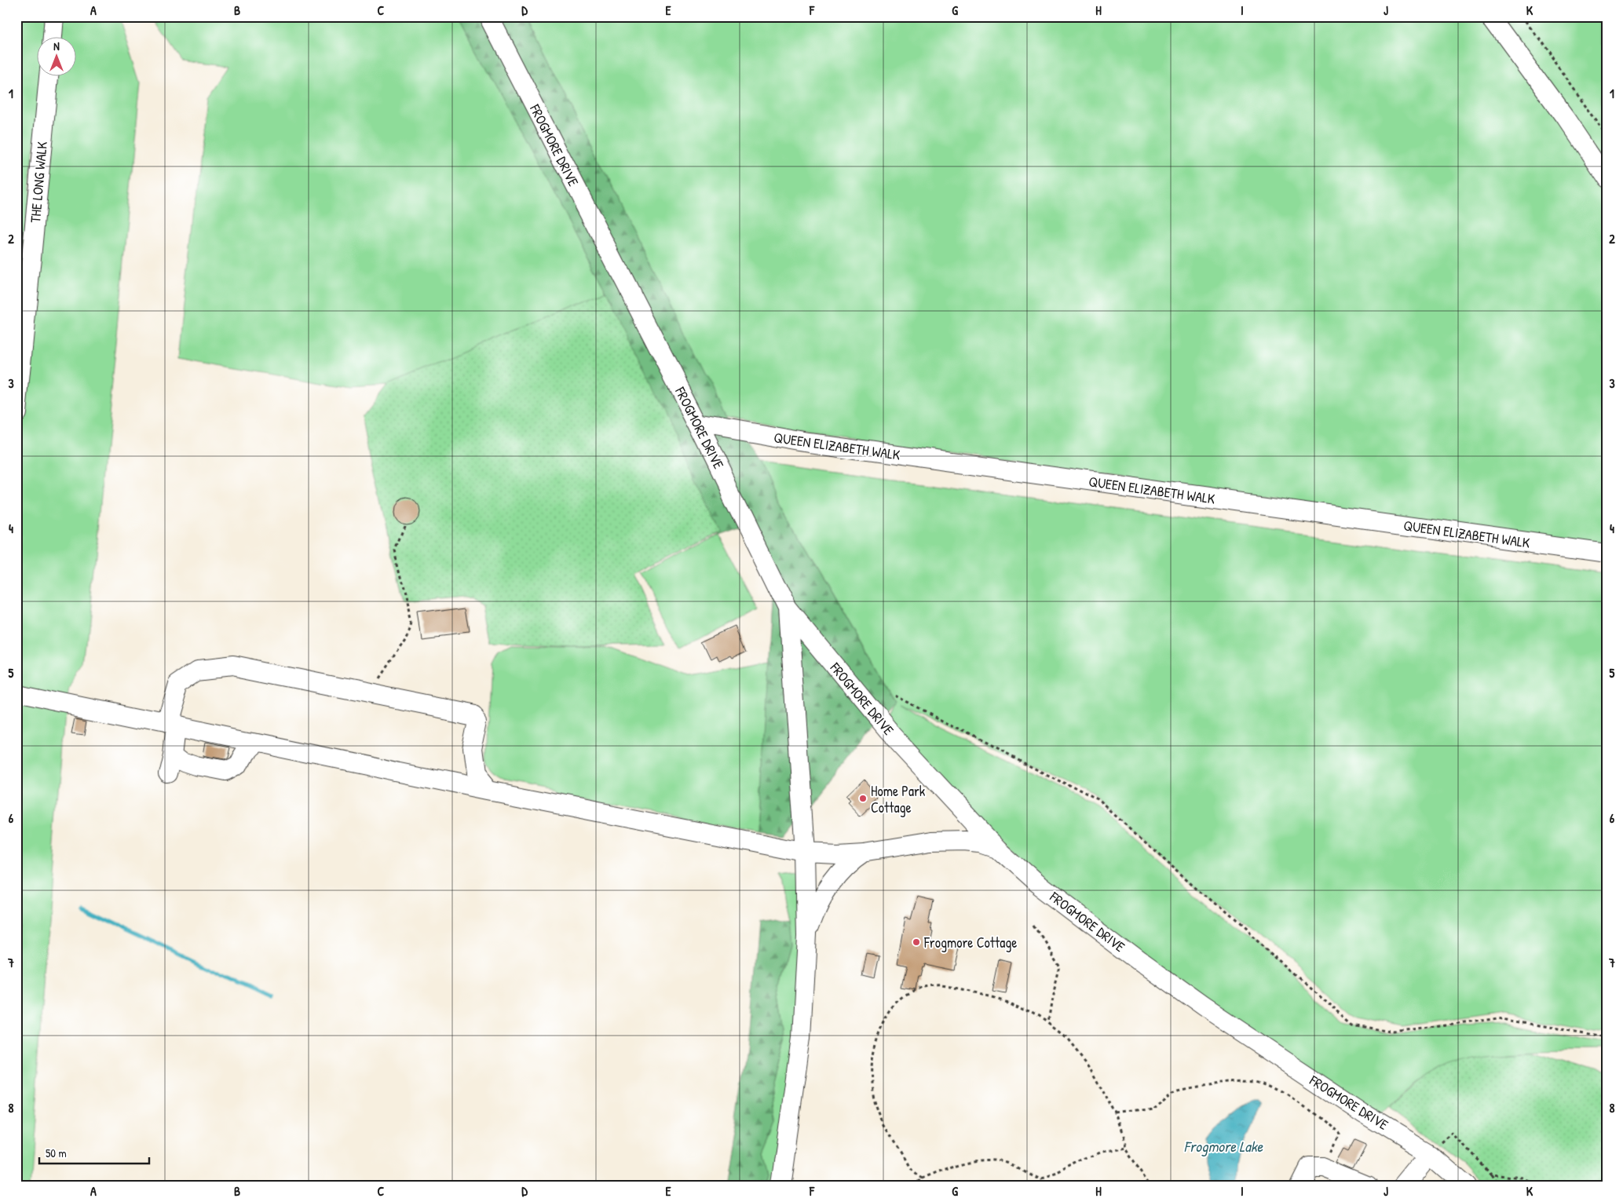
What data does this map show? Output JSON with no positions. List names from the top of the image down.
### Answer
{
  "streets": {
    "lane": ["FROGMORE DRIVE", "THE LONG WALK", "QUEEN ELIZABETH WALK"]
  },
  "crossings": [
    ["FROGMORE DRIVE", "QUEEN ELIZABETH WALK"]
  ],
  "water": ["Frogmore Lake"],
  "places": ["Home Park Cottage", "Frogmore Cottage"],
  "scale_bar": "50 m",
  "north": "top",
  "grid": {
    "columns": [
      "A",
      "B",
      "C",
      "D",
      "E",
      "F",
      "G",
      "H",
      "I",
      "J",
      "K"
    ],
    "rows": [
      "1",
      "2",
      "3",
      "4",
      "5",
      "6",
      "7",
      "8"
    ]
  }
}
